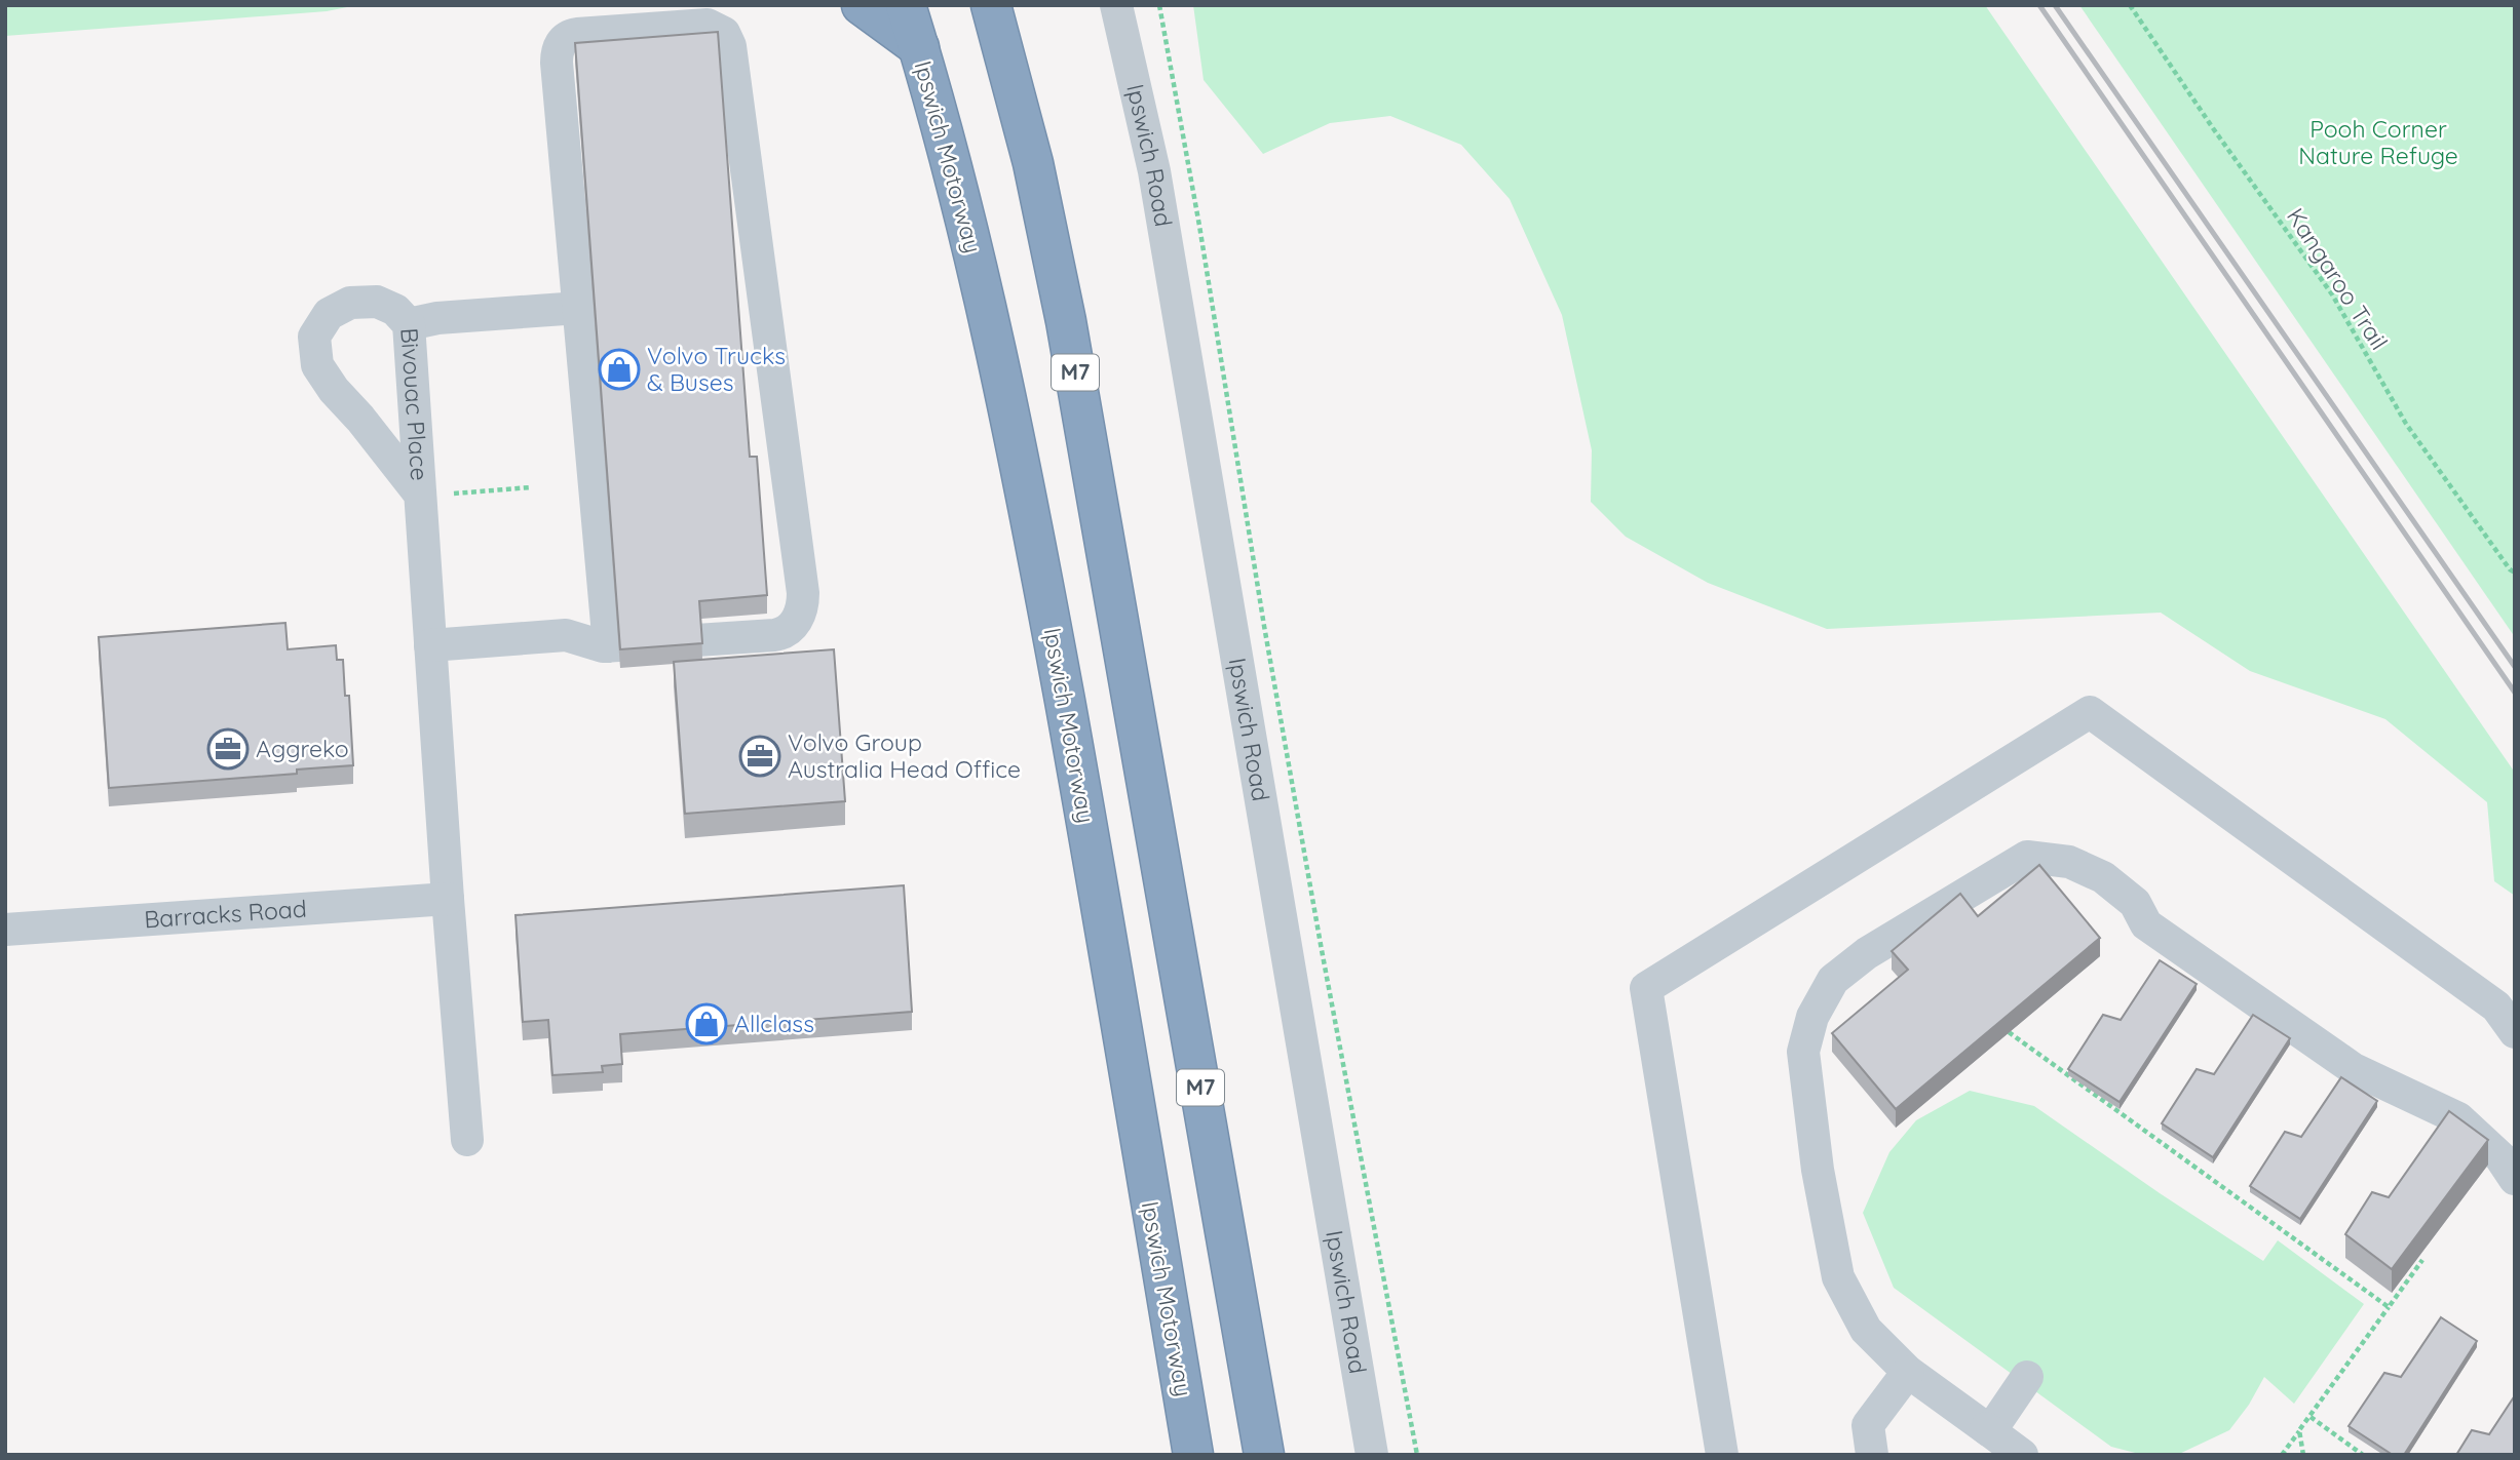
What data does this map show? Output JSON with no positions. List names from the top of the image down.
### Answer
{
  "streets": {
    "highway": ["Ipswich Motorway", "M7"],
    "street": ["Ipswich Road", "Bivouac Place", "Barracks Road"],
    "path": ["Kangaroo Trail"]
  },
  "crossings": [
    ["Bivouac Place", "Barracks Road"]
  ],
  "parks": ["Pooh Corner Nature Refuge"],
  "places": {
    "shop": ["Volvo Trucks & Buses", "Allclass"],
    "office": ["Aggreko", "Volvo Group Australia Head Office"]
  }
}
